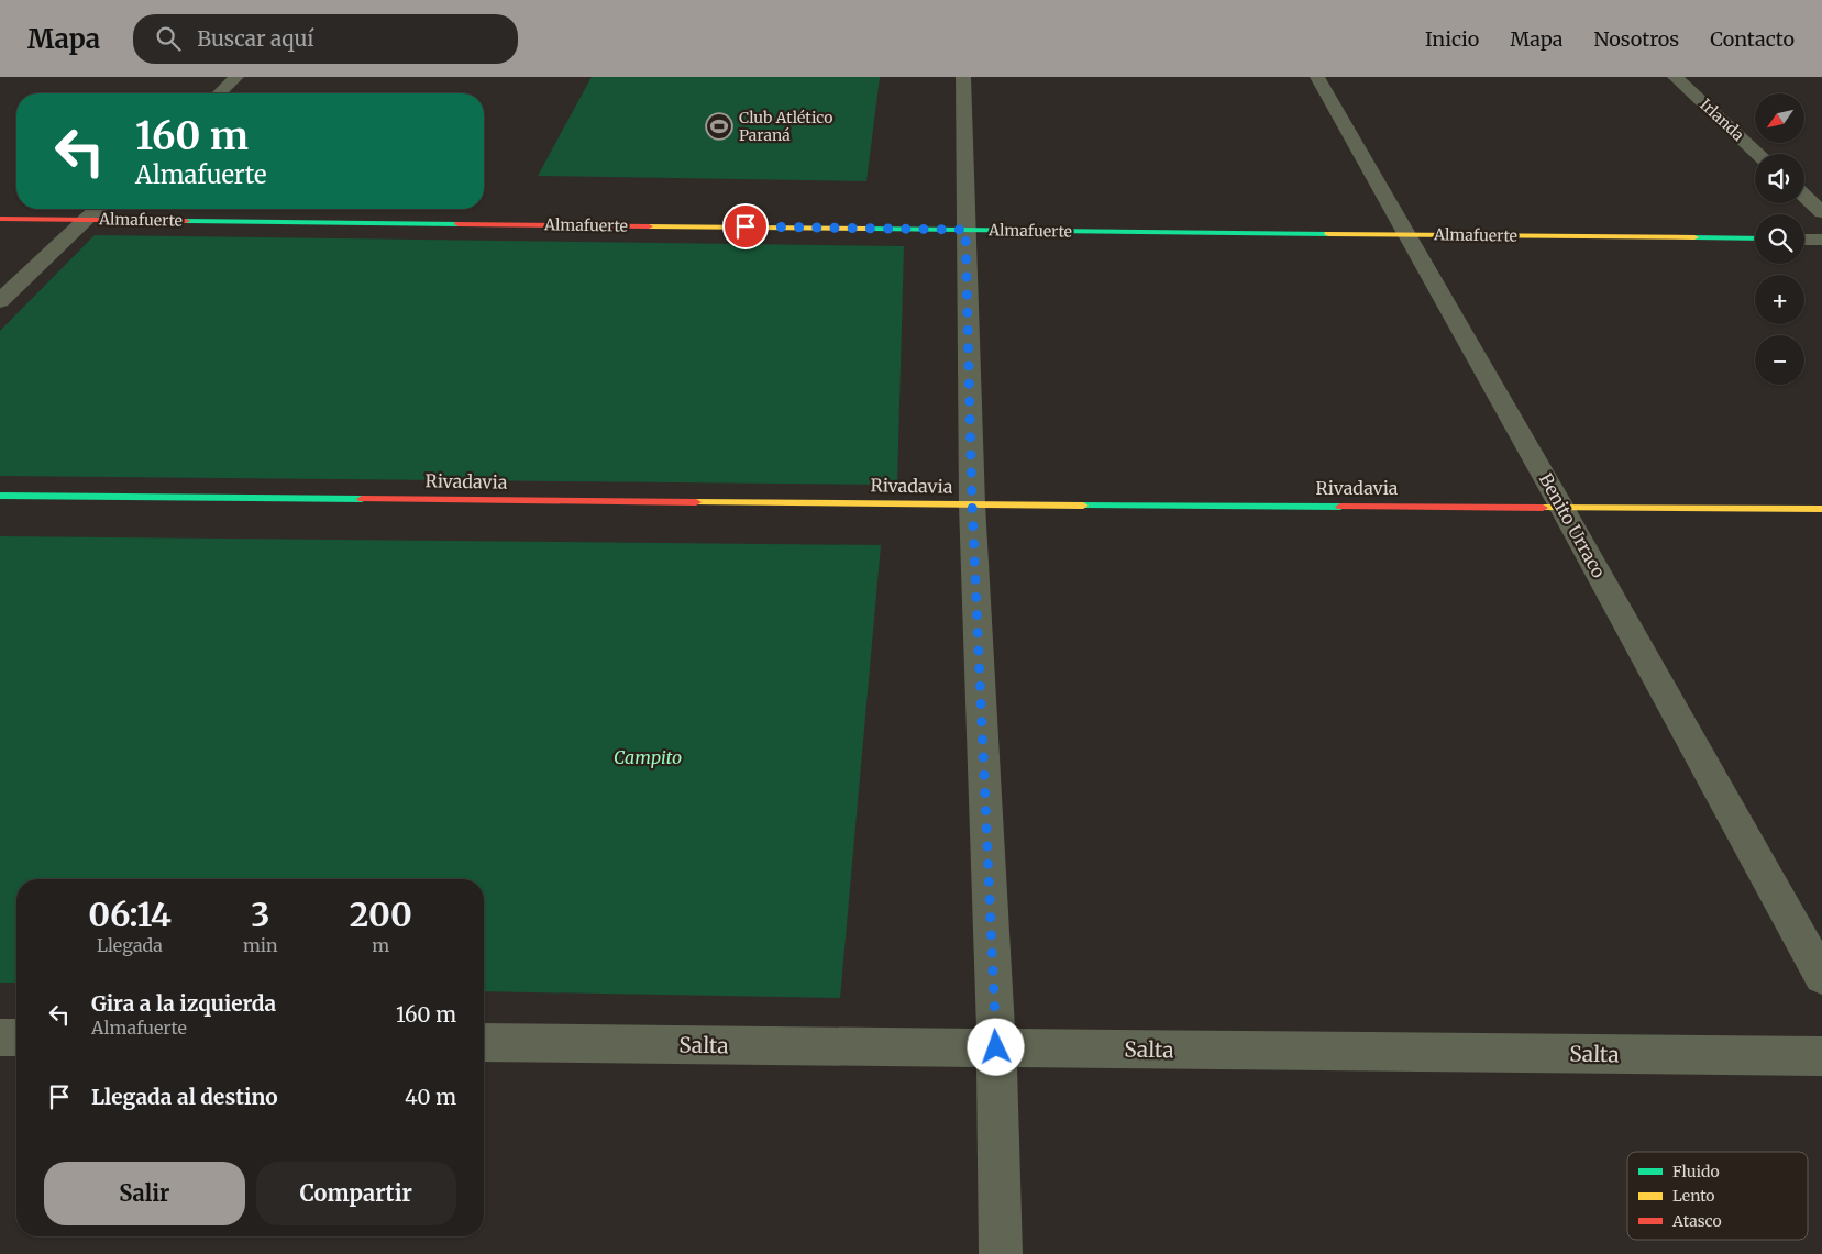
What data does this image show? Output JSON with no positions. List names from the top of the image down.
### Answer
{
  "streets": {
    "street": [
      "Irlanda",
      "Almafuerte",
      "Rivadavia",
      "Benito Urraco",
      "Salta"
    ]
  },
  "crossings": [
    ["Almafuerte", "Benito Urraco"],
    ["Rivadavia", "Benito Urraco"]
  ],
  "parks": ["Campito"],
  "places": {
    "sports": ["Club Atlético Paraná"]
  },
  "legend": ["Fluido", "Lento", "Atasco"],
  "north": "bottom left",
  "page": {
    "header": "Mapa",
    "search": "Buscar aquí",
    "nav": [
      "Inicio",
      "Mapa",
      "Nosotros",
      "Contacto"
    ],
    "map_buttons": ["+", "−"],
    "turn": ["160 m", "Almafuerte"],
    "eta": [
      "06:14",
      "Llegada",
      "3",
      "min",
      "200",
      "m"
    ],
    "list": [
      {
        "name": "Gira a la izquierda",
        "note": "Almafuerte",
        "value": "160 m"
      },
      {
        "name": "Llegada al destino",
        "value": "40 m"
      }
    ],
    "buttons": ["Salir", "Compartir"]
  }
}
